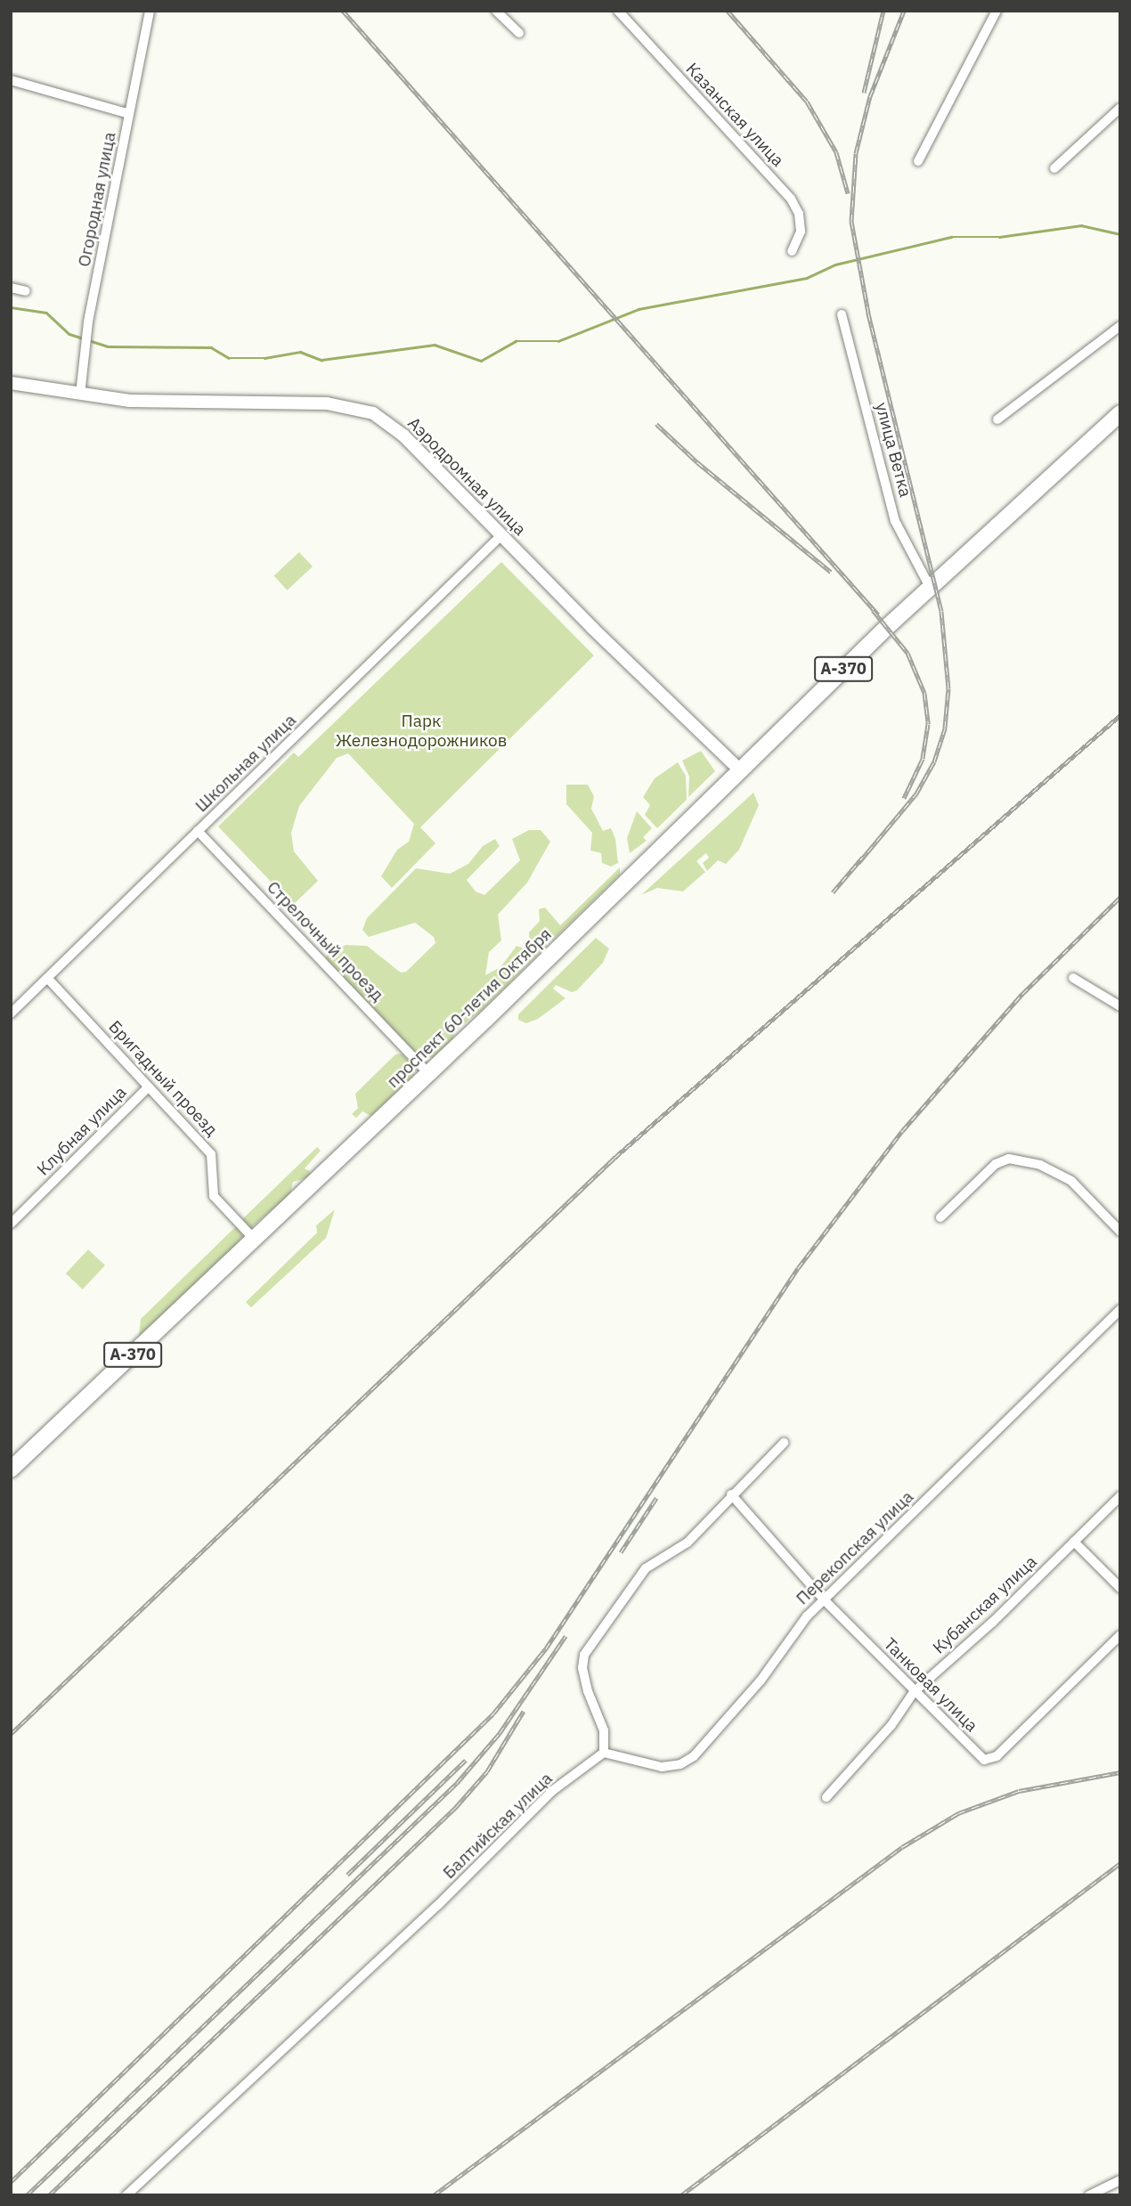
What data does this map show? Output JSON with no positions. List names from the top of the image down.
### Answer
{
  "streets": {
    "highway": ["А-370", "проспект 60-летия Октября"],
    "street": [
      "Казанская улица",
      "Огородная улица",
      "улица Ветка",
      "Аэродромная улица",
      "Школьная улица",
      "Стрелочный проезд",
      "Бригадный проезд",
      "Клубная улица",
      "Перекопская улица",
      "Кубанская улица",
      "Танковая улица",
      "Балтийская улица"
    ]
  },
  "crossings": [
    ["Огородная улица", "Аэродромная улица"],
    ["улица Ветка", "проспект 60-летия Октября"],
    ["Аэродромная улица", "Школьная улица"],
    ["Аэродромная улица", "проспект 60-летия Октября"],
    ["Школьная улица", "Стрелочный проезд"],
    ["Школьная улица", "Бригадный проезд"],
    ["Стрелочный проезд", "проспект 60-летия Октября"],
    ["проспект 60-летия Октября", "Бригадный проезд"],
    ["Бригадный проезд", "Клубная улица"],
    ["Перекопская улица", "Танковая улица"],
    ["Перекопская улица", "Балтийская улица"],
    ["Кубанская улица", "Танковая улица"]
  ],
  "parks": ["Парк Железнодорожников"]
}
